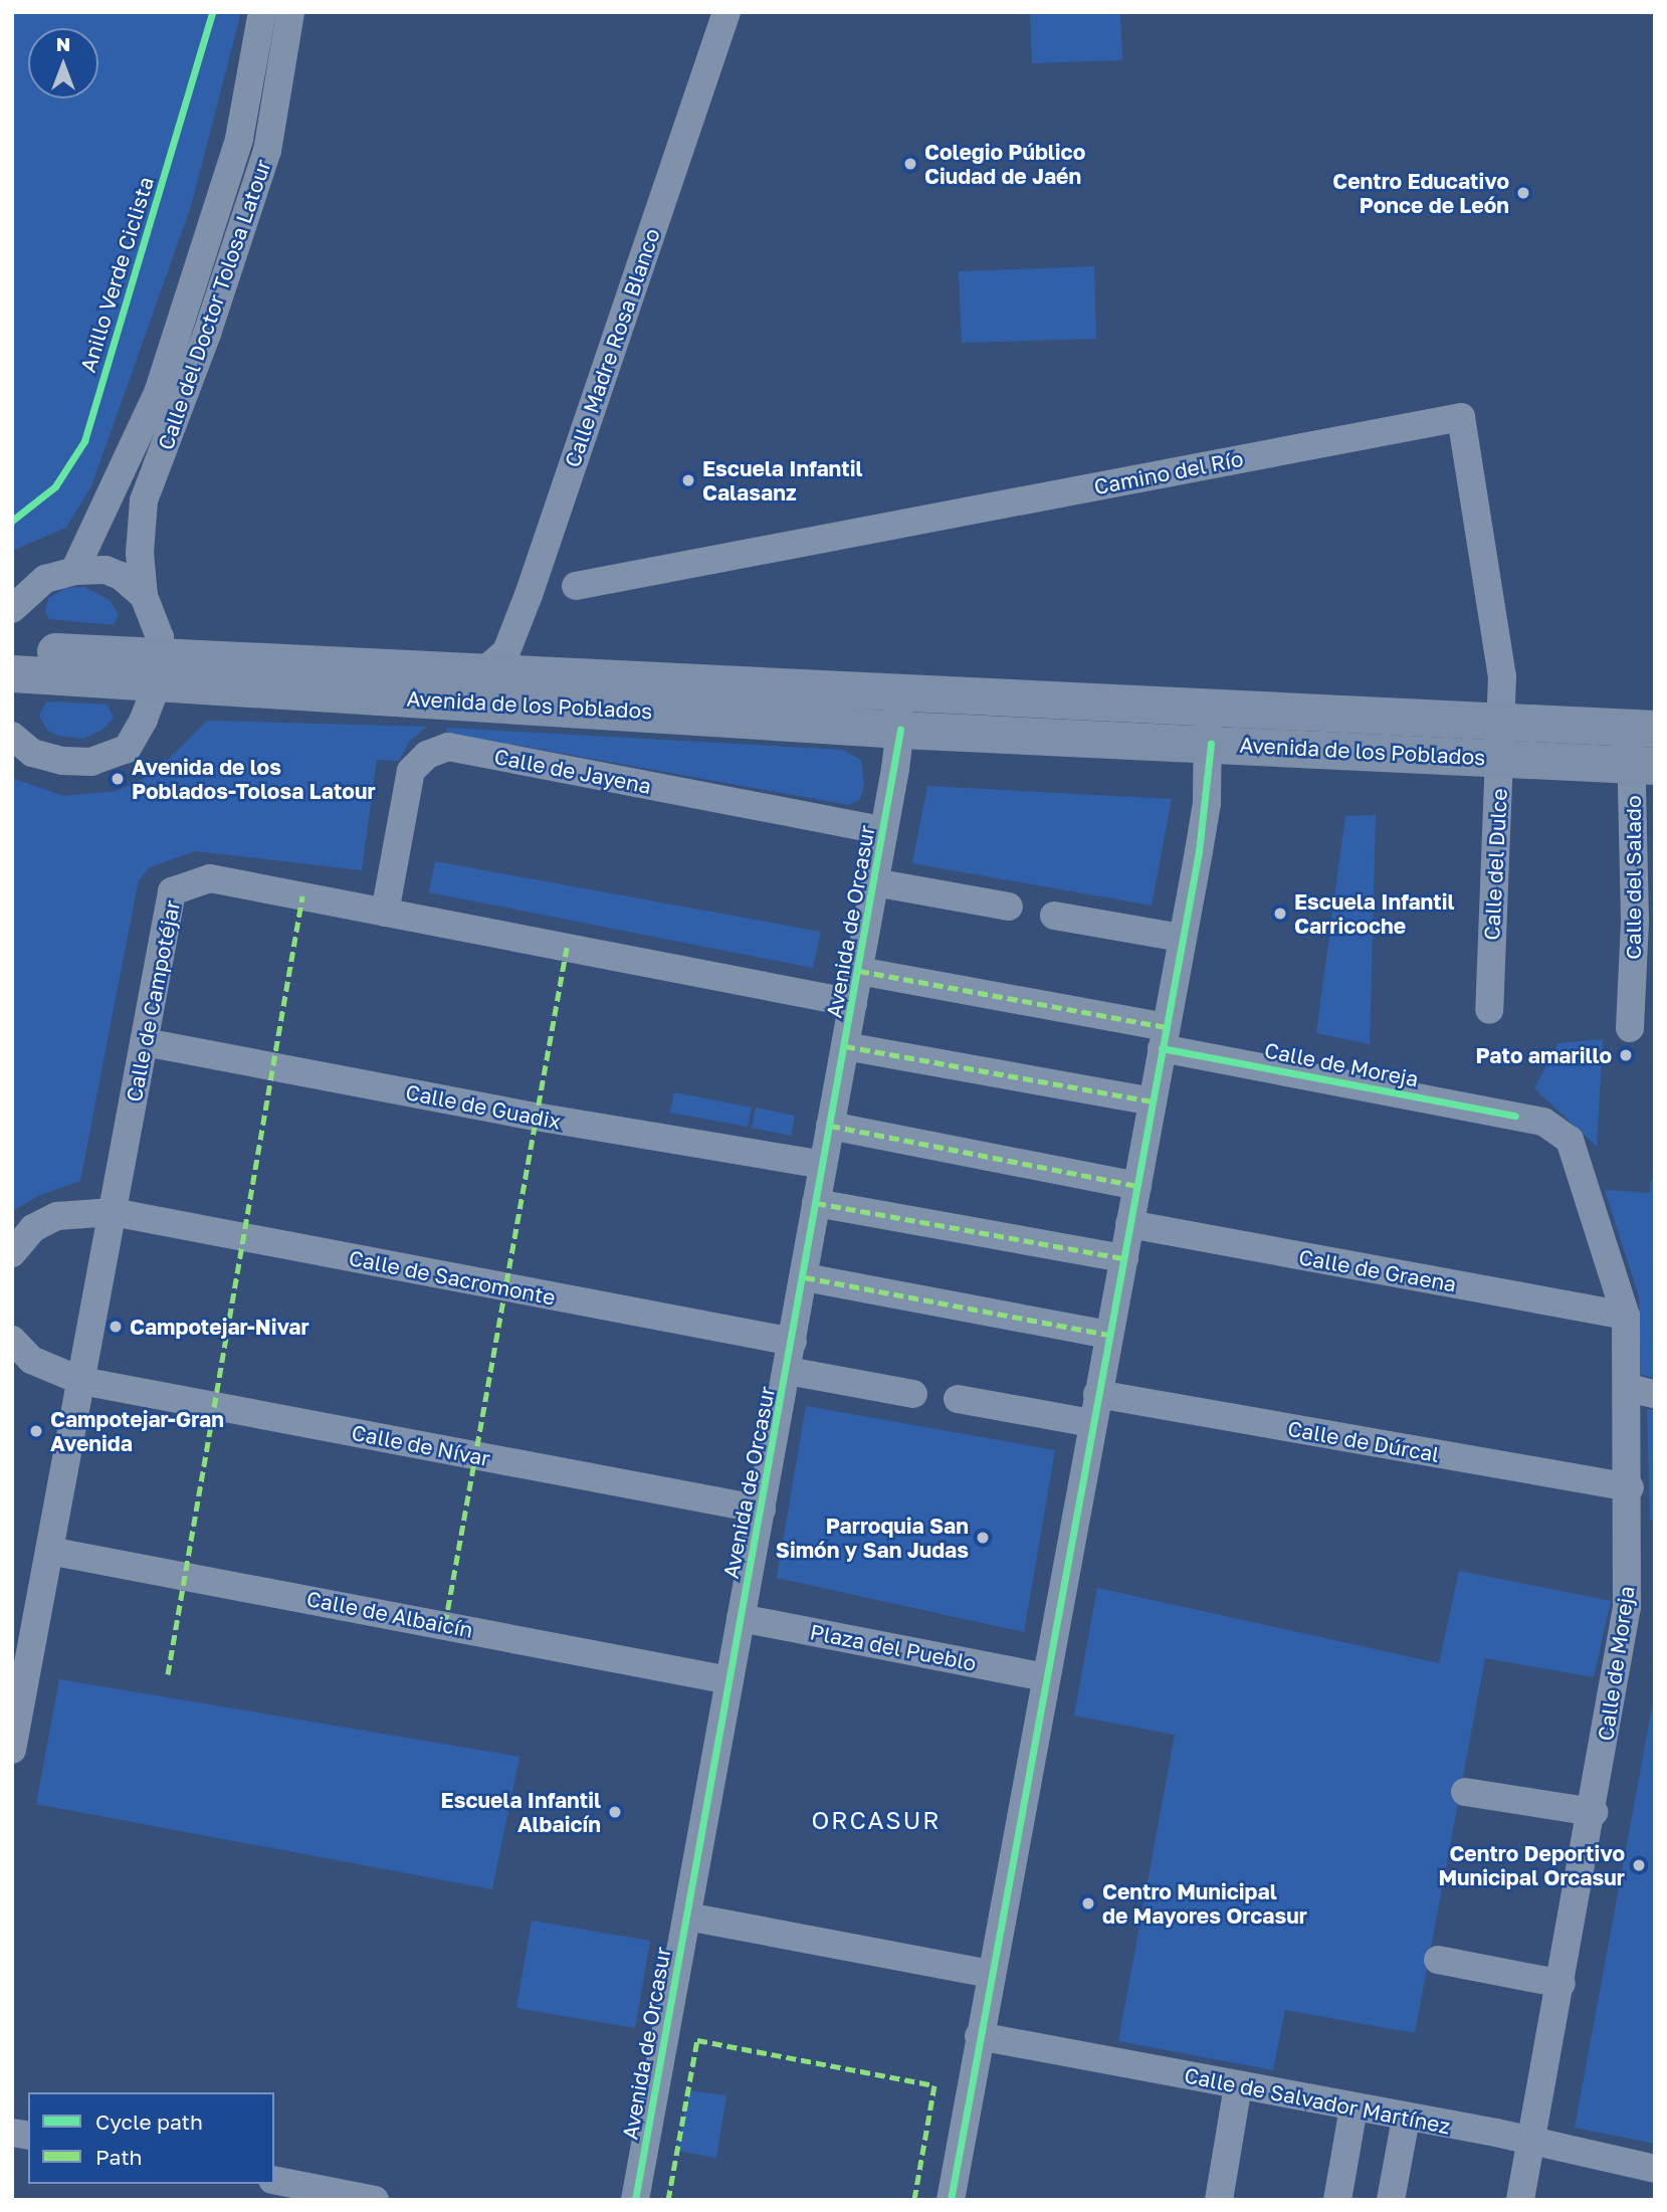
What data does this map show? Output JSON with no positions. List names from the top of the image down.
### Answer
{
  "streets": {
    "main road": ["Avenida de los Poblados"],
    "street": [
      "Calle del Doctor Tolosa Latour",
      "Calle Madre Rosa Blanco",
      "Camino del Río",
      "Calle de Jayena",
      "Calle del Dulce",
      "Calle del Salado",
      "Avenida de Orcasur",
      "Calle de Campotéjar",
      "Calle de Moreja",
      "Calle de Guadix",
      "Calle de Graena",
      "Calle de Sacromonte",
      "Calle de Dúrcal",
      "Calle de Nívar",
      "Calle de Albaicín",
      "Plaza del Pueblo",
      "Calle de Salvador Martínez"
    ],
    "cycle path": ["Anillo Verde Ciclista"]
  },
  "crossings": [
    ["Calle Madre Rosa Blanco", "Avenida de los Poblados"],
    ["Camino del Río", "Avenida de los Poblados"],
    ["Camino del Río", "Calle del Dulce"],
    ["Avenida de los Poblados", "Calle del Dulce"],
    ["Avenida de los Poblados", "Calle del Salado"],
    ["Avenida de los Poblados", "Avenida de Orcasur"],
    ["Calle de Jayena", "Avenida de Orcasur"],
    ["Calle de Jayena", "Calle de Campotéjar"],
    ["Avenida de Orcasur", "Calle de Campotéjar"],
    ["Avenida de Orcasur", "Calle de Moreja"],
    ["Avenida de Orcasur", "Calle de Guadix"],
    ["Avenida de Orcasur", "Calle de Sacromonte"],
    ["Avenida de Orcasur", "Calle de Nívar"],
    ["Avenida de Orcasur", "Calle de Albaicín"],
    ["Avenida de Orcasur", "Plaza del Pueblo"],
    ["Calle de Campotéjar", "Calle de Guadix"],
    ["Calle de Campotéjar", "Calle de Sacromonte"],
    ["Calle de Campotéjar", "Calle de Nívar"],
    ["Calle de Campotéjar", "Calle de Albaicín"],
    ["Calle de Moreja", "Calle de Graena"],
    ["Calle de Moreja", "Calle de Dúrcal"],
    ["Calle de Moreja", "Calle de Salvador Martínez"]
  ],
  "districts": ["ORCASUR"],
  "places": [
    "Colegio Público Ciudad de Jaén",
    "Centro Educativo Ponce de León",
    "Escuela Infantil Calasanz",
    "Avenida de los Poblados-Tolosa Latour",
    "Escuela Infantil Carricoche",
    "Pato amarillo",
    "Campotejar-Nivar",
    "Campotejar-Gran Avenida",
    "Parroquia San Simón y San Judas",
    "Escuela Infantil Albaicín",
    "Centro Deportivo Municipal Orcasur",
    "Centro Municipal de Mayores Orcasur"
  ],
  "legend": ["Cycle path", "Path"],
  "north": "top"
}
